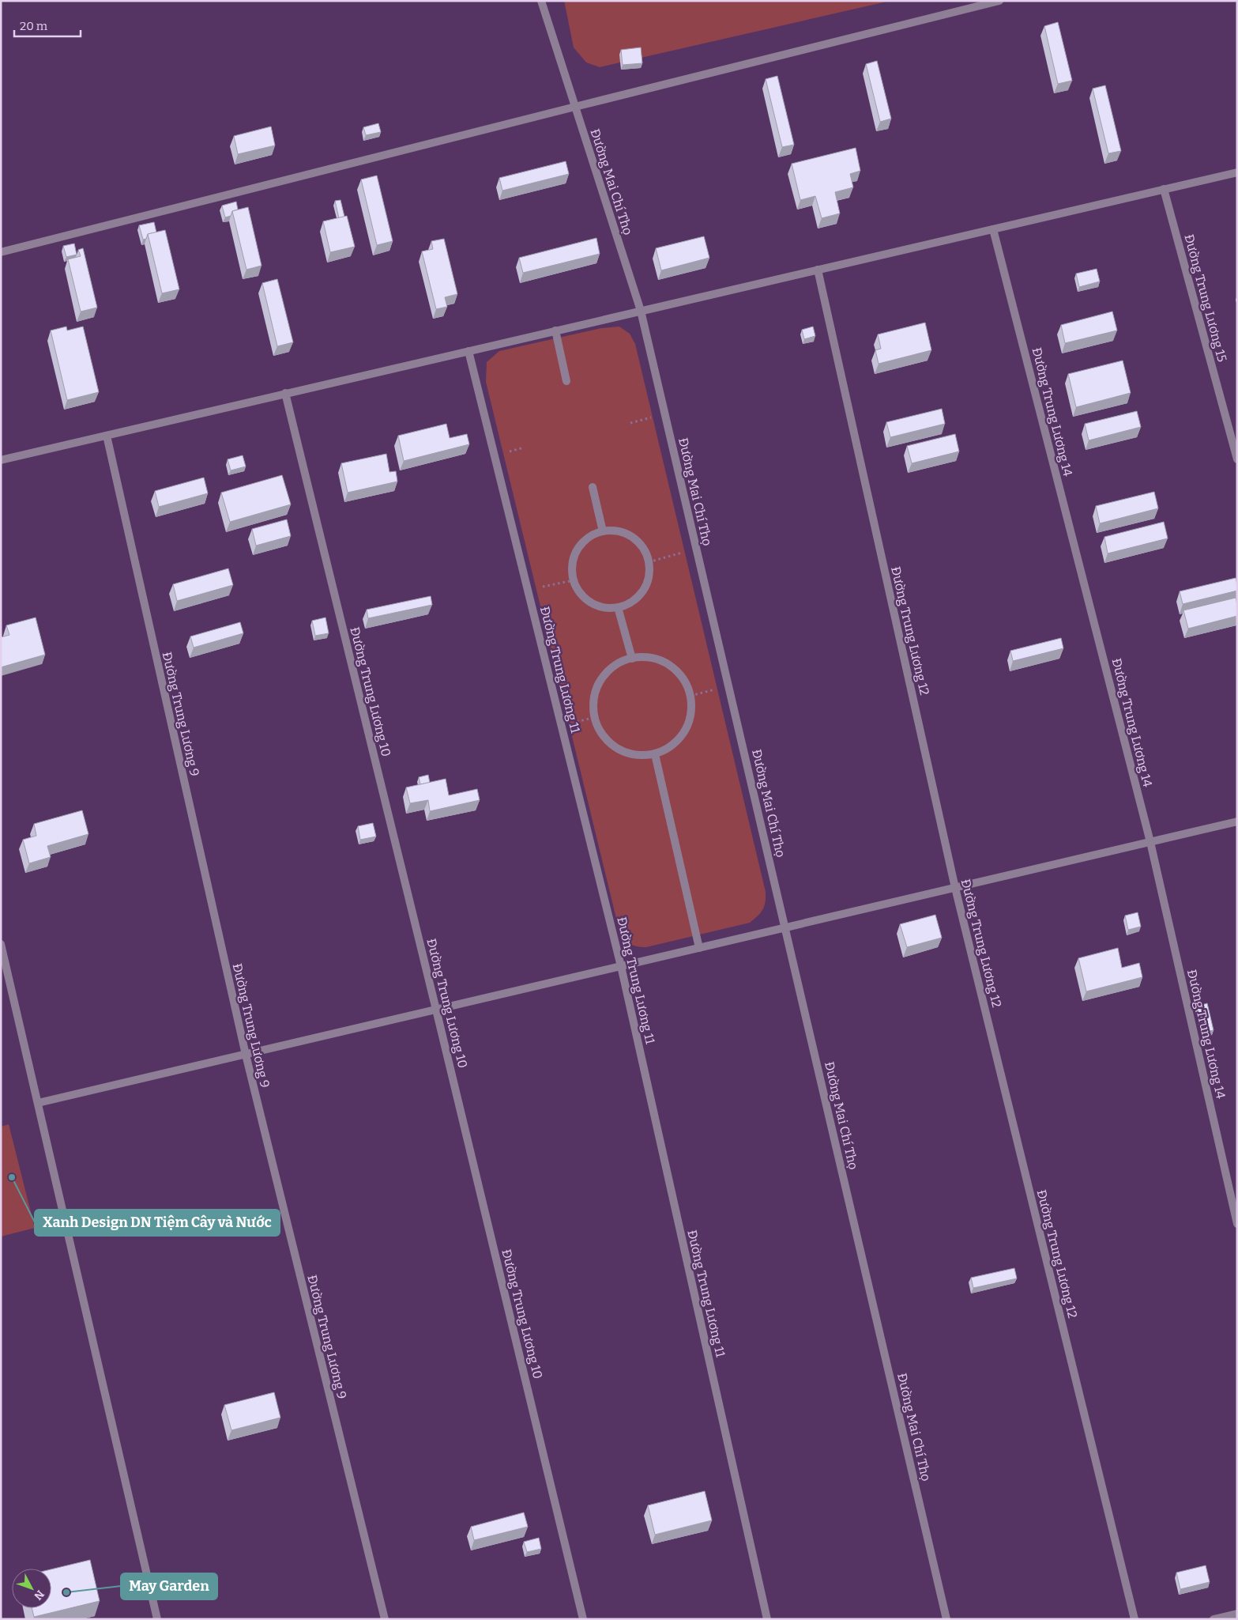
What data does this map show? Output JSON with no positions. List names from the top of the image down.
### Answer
{
  "streets": {
    "street": [
      "Đường Mai Chí Thọ",
      "Đường Trung Lương 15",
      "Đường Trung Lương 14",
      "Đường Trung Lương 12",
      "Đường Trung Lương 11",
      "Đường Trung Lương 10",
      "Đường Trung Lương 9"
    ]
  },
  "places": ["Xanh Design DN Tiệm Cây và Nước", "May Garden"],
  "scale_bar": "20 m",
  "north": "bottom right"
}
